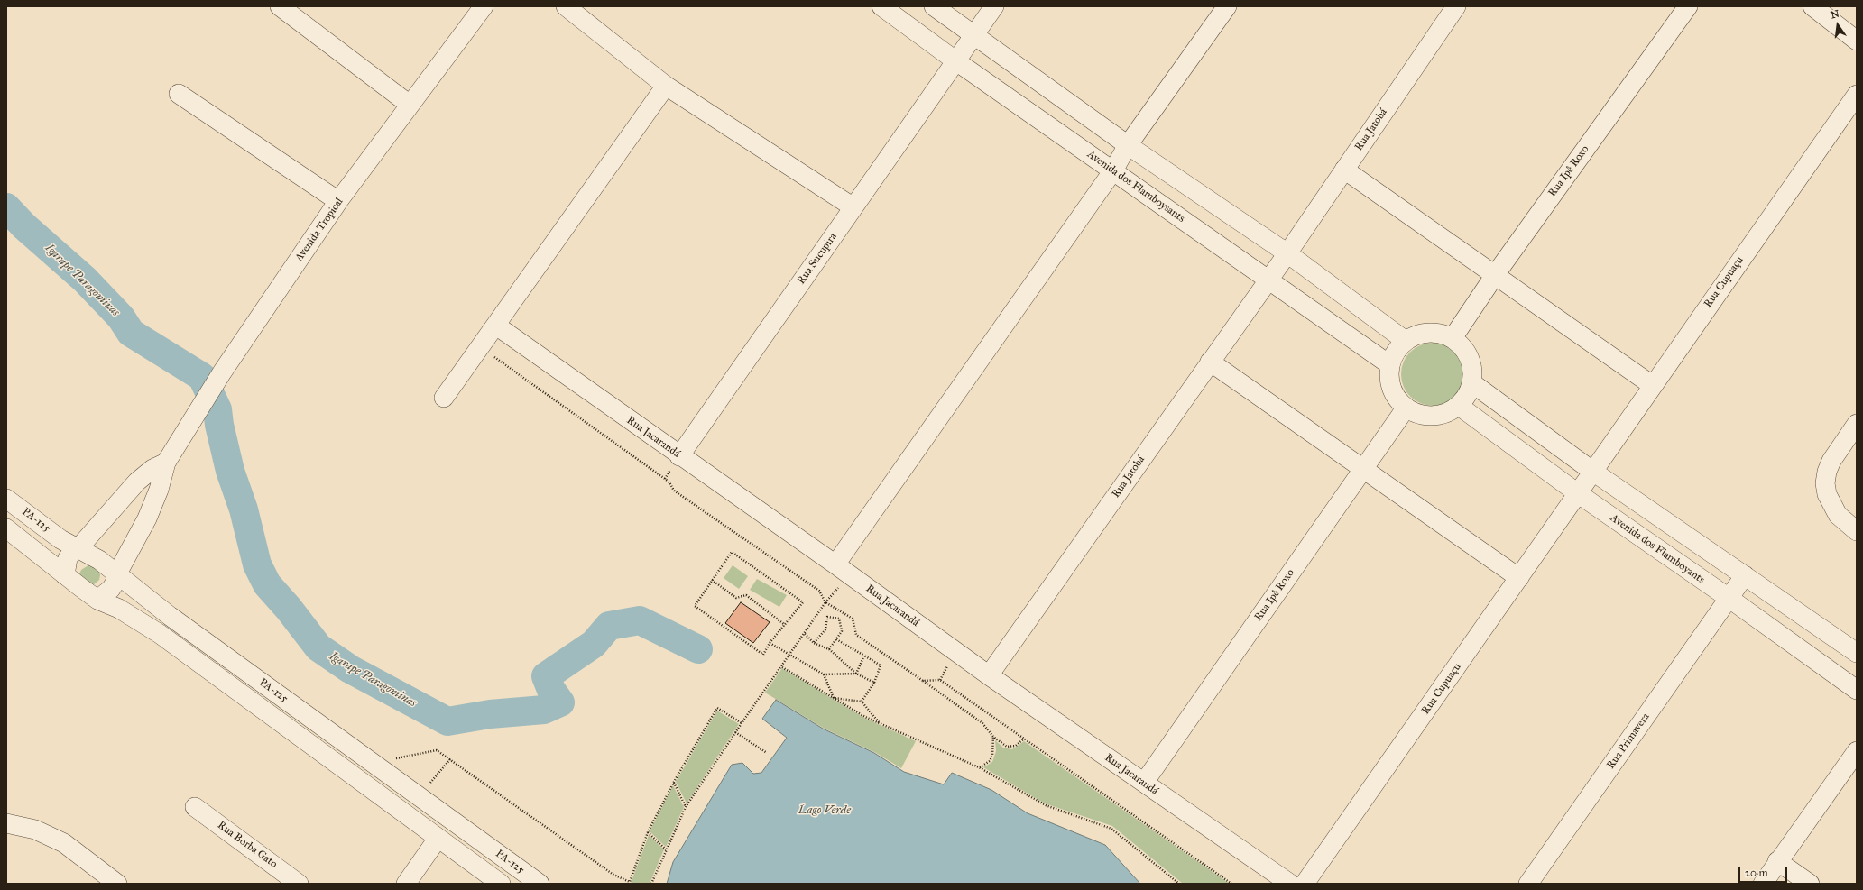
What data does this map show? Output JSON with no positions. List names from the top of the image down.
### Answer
{
  "streets": {
    "street": [
      "Rua Jatobá",
      "Rua Ipê Roxo",
      "Avenida dos Flamboysants",
      "Avenida Tropical",
      "Rua Sucupira",
      "Rua Cupuaçu",
      "Rua Jacarandá",
      "PA-125",
      "Avenida dos Flamboyants",
      "Rua Primavera",
      "Rua Borba Gato"
    ]
  },
  "crossings": [
    ["Rua Jatobá", "Avenida dos Flamboysants"],
    ["Rua Jatobá", "Rua Jacarandá"],
    ["Rua Ipê Roxo", "Avenida dos Flamboysants"],
    ["Rua Ipê Roxo", "Rua Jacarandá"],
    ["Rua Ipê Roxo", "Avenida dos Flamboyants"],
    ["Avenida dos Flamboysants", "Rua Sucupira"],
    ["Avenida dos Flamboysants", "Avenida dos Flamboyants"],
    ["Rua Sucupira", "Rua Jacarandá"],
    ["Rua Cupuaçu", "Avenida dos Flamboyants"],
    ["Avenida dos Flamboyants", "Rua Primavera"]
  ],
  "water": ["Igarape Paragominas", "Lago Verde"],
  "scale_bar": "20 m",
  "north": "top"
}
